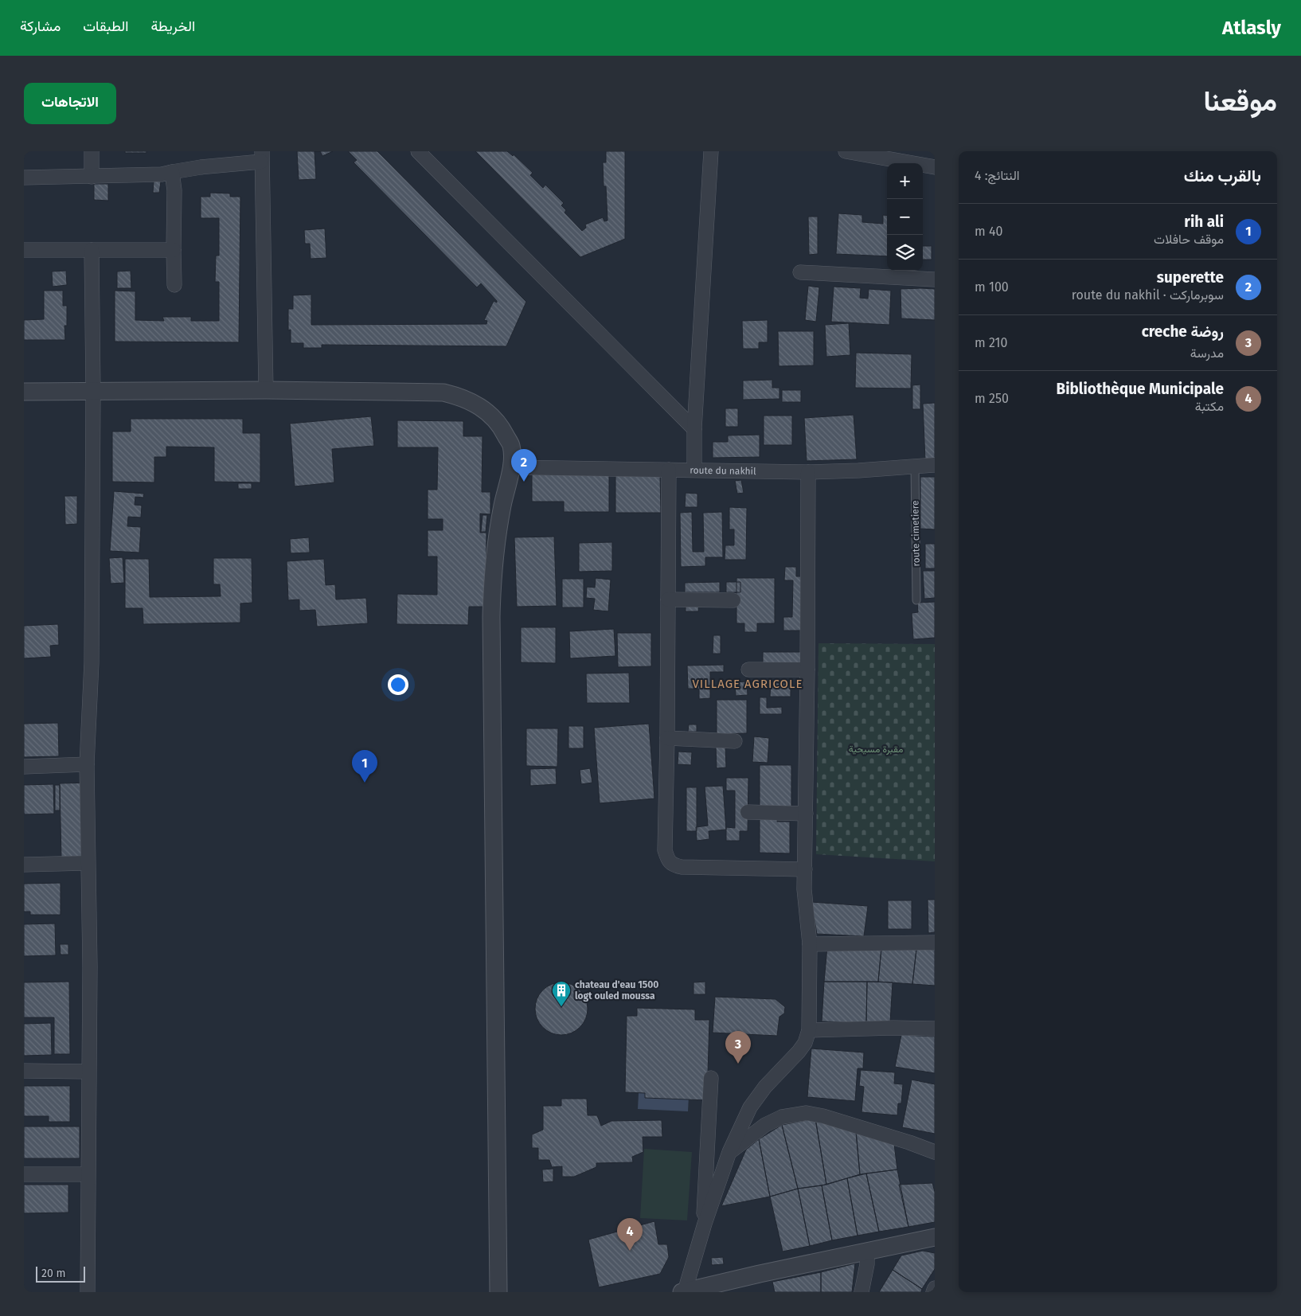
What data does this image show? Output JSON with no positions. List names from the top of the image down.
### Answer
{
  "streets": {
    "street": ["route du nakhil"],
    "lane": ["route cimetiere"]
  },
  "crossings": [
    ["route du nakhil", "route cimetiere"]
  ],
  "districts": ["VILLAGE AGRICOLE"],
  "parks": ["مقبرة مسيحية"],
  "places": {
    "building": ["chateau d'eau 1500 logt ouled moussa"]
  },
  "scale_bar": "20 m",
  "page": {
    "header": "Atlasly",
    "nav": ["الخريطة", "الطبقات", "مشاركة"],
    "title": "موقعنا",
    "buttons": "الاتجاهات",
    "heading": ["بالقرب منك", "النتائج: 4"],
    "map_buttons": ["+", "−"],
    "list": [
      {
        "mark": "1",
        "name": "rih ali",
        "note": "موقف حافلات",
        "value": "40 m"
      },
      {
        "mark": "2",
        "name": "superette",
        "note": "سوبرماركت · route du nakhil",
        "value": "100 m"
      },
      {
        "mark": "3",
        "name": "روضة creche",
        "note": "مدرسة",
        "value": "210 m"
      },
      {
        "mark": "4",
        "name": "Bibliothèque Municipale",
        "note": "مكتبة",
        "value": "250 m"
      }
    ],
    "pins": [
      "2",
      "1",
      "3",
      "4"
    ],
    "scale": "20 m"
  }
}
